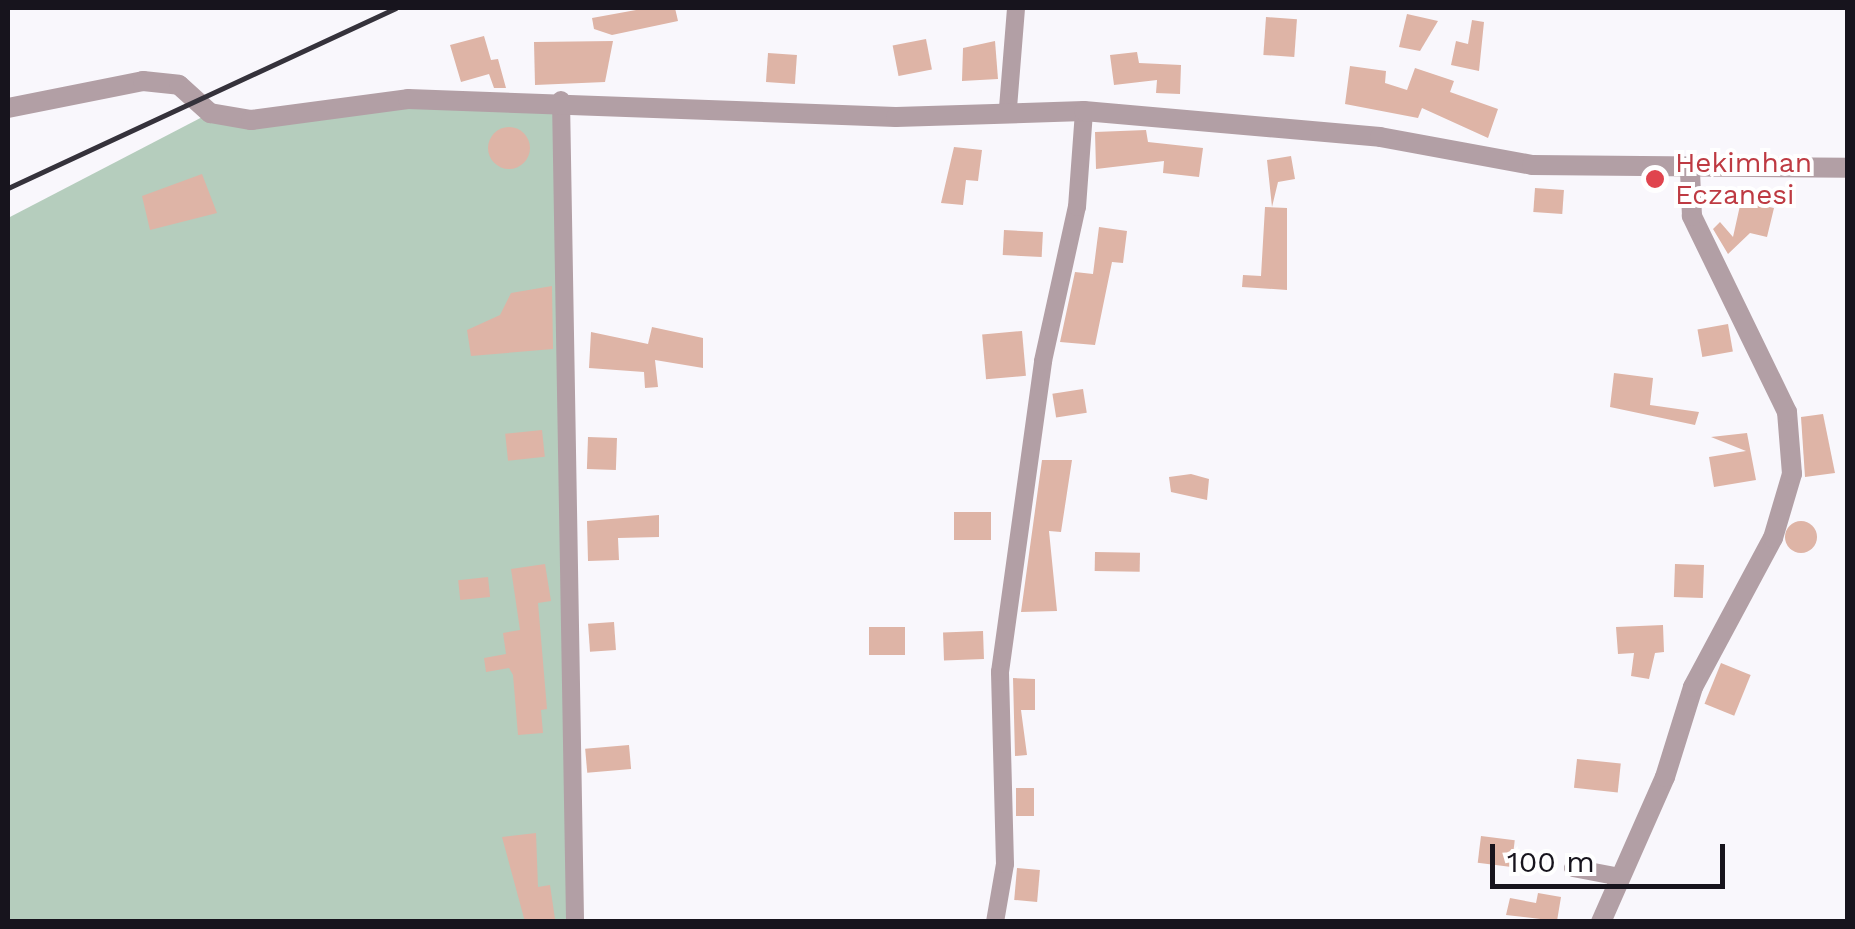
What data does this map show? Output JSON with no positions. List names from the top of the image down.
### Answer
{
  "places": ["Hekimhan Eczanesi"],
  "scale_bar": "100 m"
}
